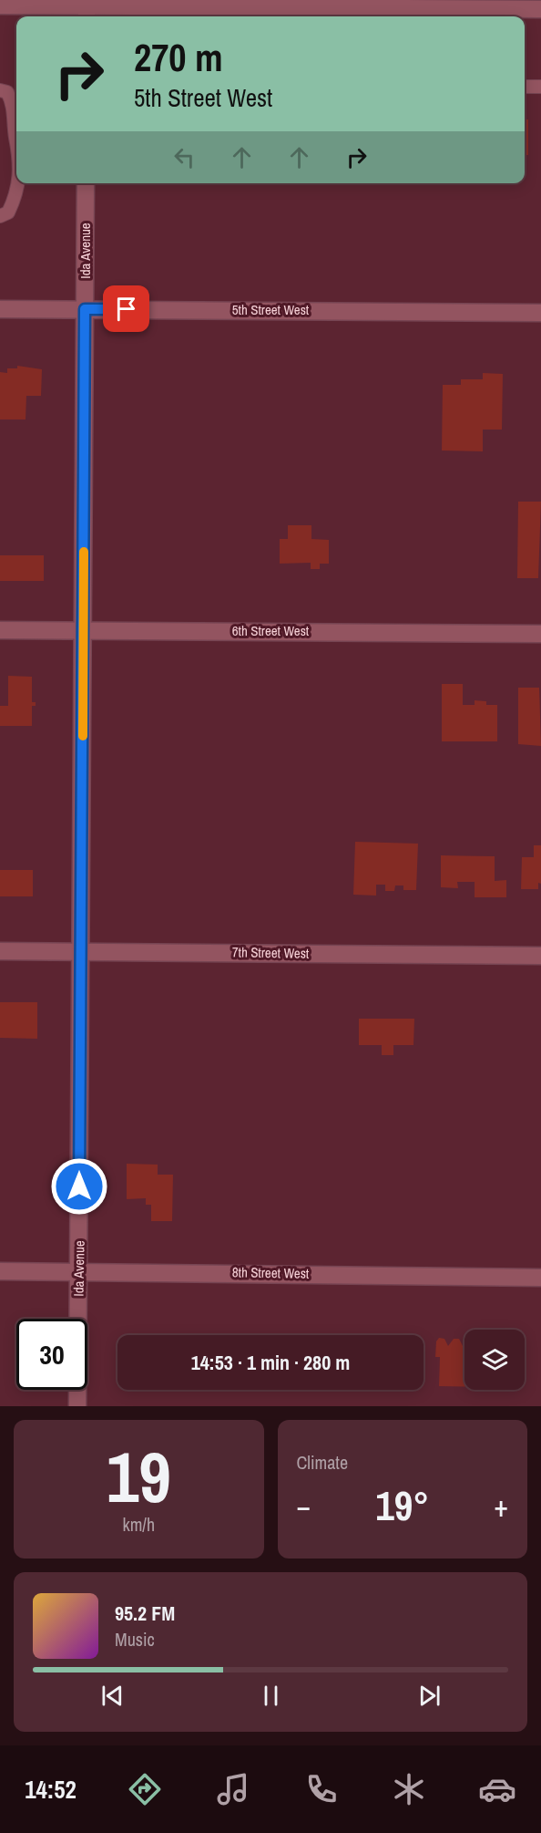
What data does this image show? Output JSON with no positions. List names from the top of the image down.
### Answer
{
  "streets": {
    "street": [
      "Ida Avenue",
      "5th Street West",
      "6th Street West",
      "7th Street West",
      "8th Street West"
    ]
  },
  "crossings": [
    ["Ida Avenue", "5th Street West"],
    ["Ida Avenue", "6th Street West"],
    ["Ida Avenue", "7th Street West"],
    ["Ida Avenue", "8th Street West"]
  ],
  "page": {
    "turn": ["270 m", "5th Street West"],
    "limit": "30",
    "trip": "14:53 · 1 min · 280 m",
    "tile": [
      ["19", "km/h"],
      "Climate"
    ],
    "heat": ["−", "19°", "+"],
    "song": ["95.2 FM", "Music"],
    "tabs": "14:52"
  }
}
